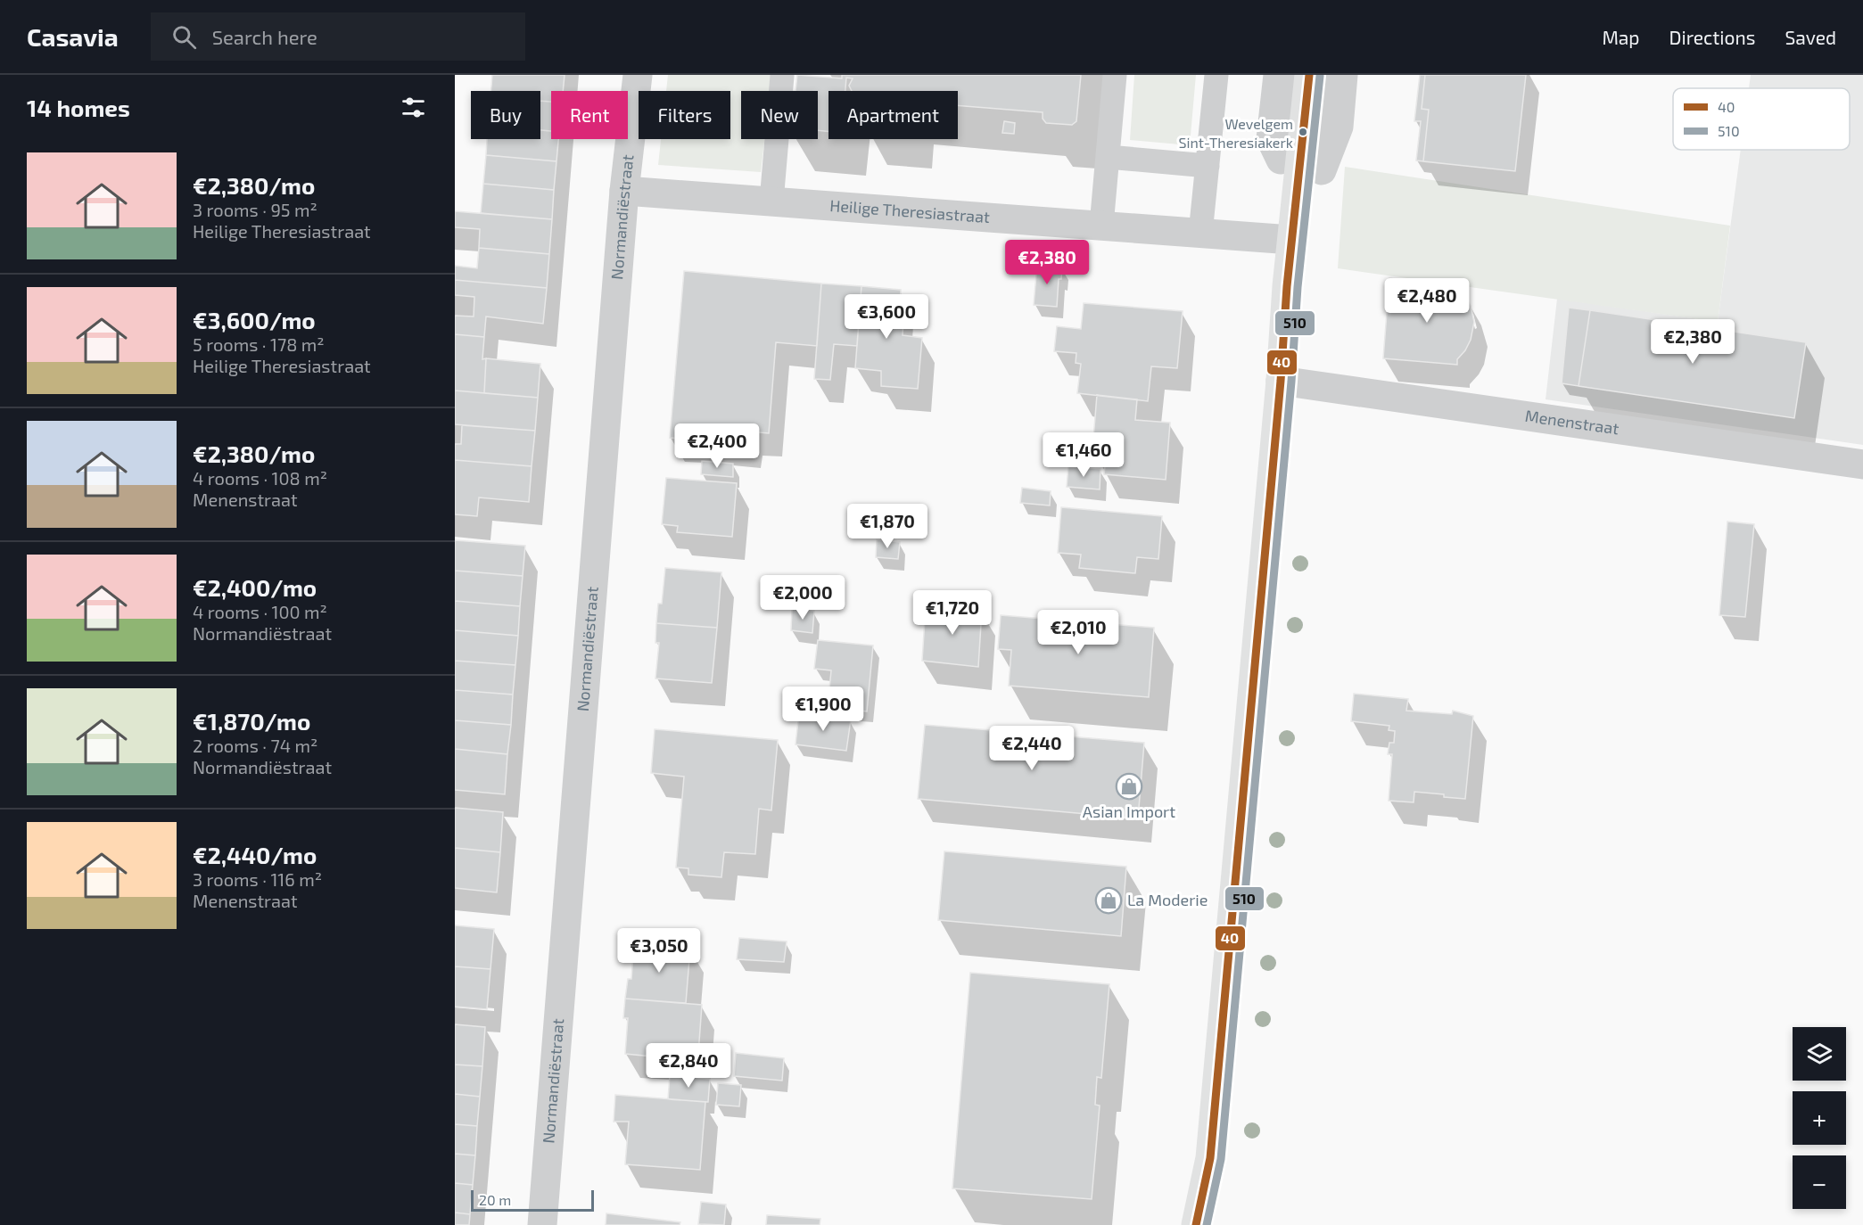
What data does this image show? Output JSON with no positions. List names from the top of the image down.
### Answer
{
  "streets": {
    "street": ["Heilige Theresiastraat", "Normandiëstraat", "Menenstraat"]
  },
  "crossings": [
    ["Heilige Theresiastraat", "Normandiëstraat"]
  ],
  "places": {
    "other": ["Wevelgem Sint-Theresiakerk"],
    "shop": ["Asian Import", "La Moderie"]
  },
  "lines": ["transit line 40", "transit line 510"],
  "legend": ["40", "510"],
  "scale_bar": "20 m",
  "page": {
    "header": "Casavia",
    "search": "Search here",
    "nav": ["Map", "Directions", "Saved"],
    "heading": "14 homes",
    "chip": [
      "Buy",
      "Rent",
      "Filters",
      "New",
      "Apartment"
    ],
    "list": [
      {
        "name": "€2,380/mo",
        "note": "3 rooms · 95 m² · Heilige Theresiastraat"
      },
      {
        "name": "€3,600/mo",
        "note": "5 rooms · 178 m² · Heilige Theresiastraat"
      },
      {
        "name": "€2,380/mo",
        "note": "4 rooms · 108 m² · Menenstraat"
      },
      {
        "name": "€2,400/mo",
        "note": "4 rooms · 100 m² · Normandiëstraat"
      },
      {
        "name": "€1,870/mo",
        "note": "2 rooms · 74 m² · Normandiëstraat"
      },
      {
        "name": "€2,440/mo",
        "note": "3 rooms · 116 m² · Menenstraat"
      }
    ],
    "price": [
      "€2,380",
      "€2,480",
      "€3,600",
      "€2,380",
      "€2,400",
      "€1,460",
      "€1,870",
      "€2,000",
      "€1,720",
      "€2,010",
      "€1,900",
      "€2,440",
      "€3,050",
      "€2,840"
    ],
    "map_buttons": ["+", "−"],
    "scale": "20 m"
  }
}
